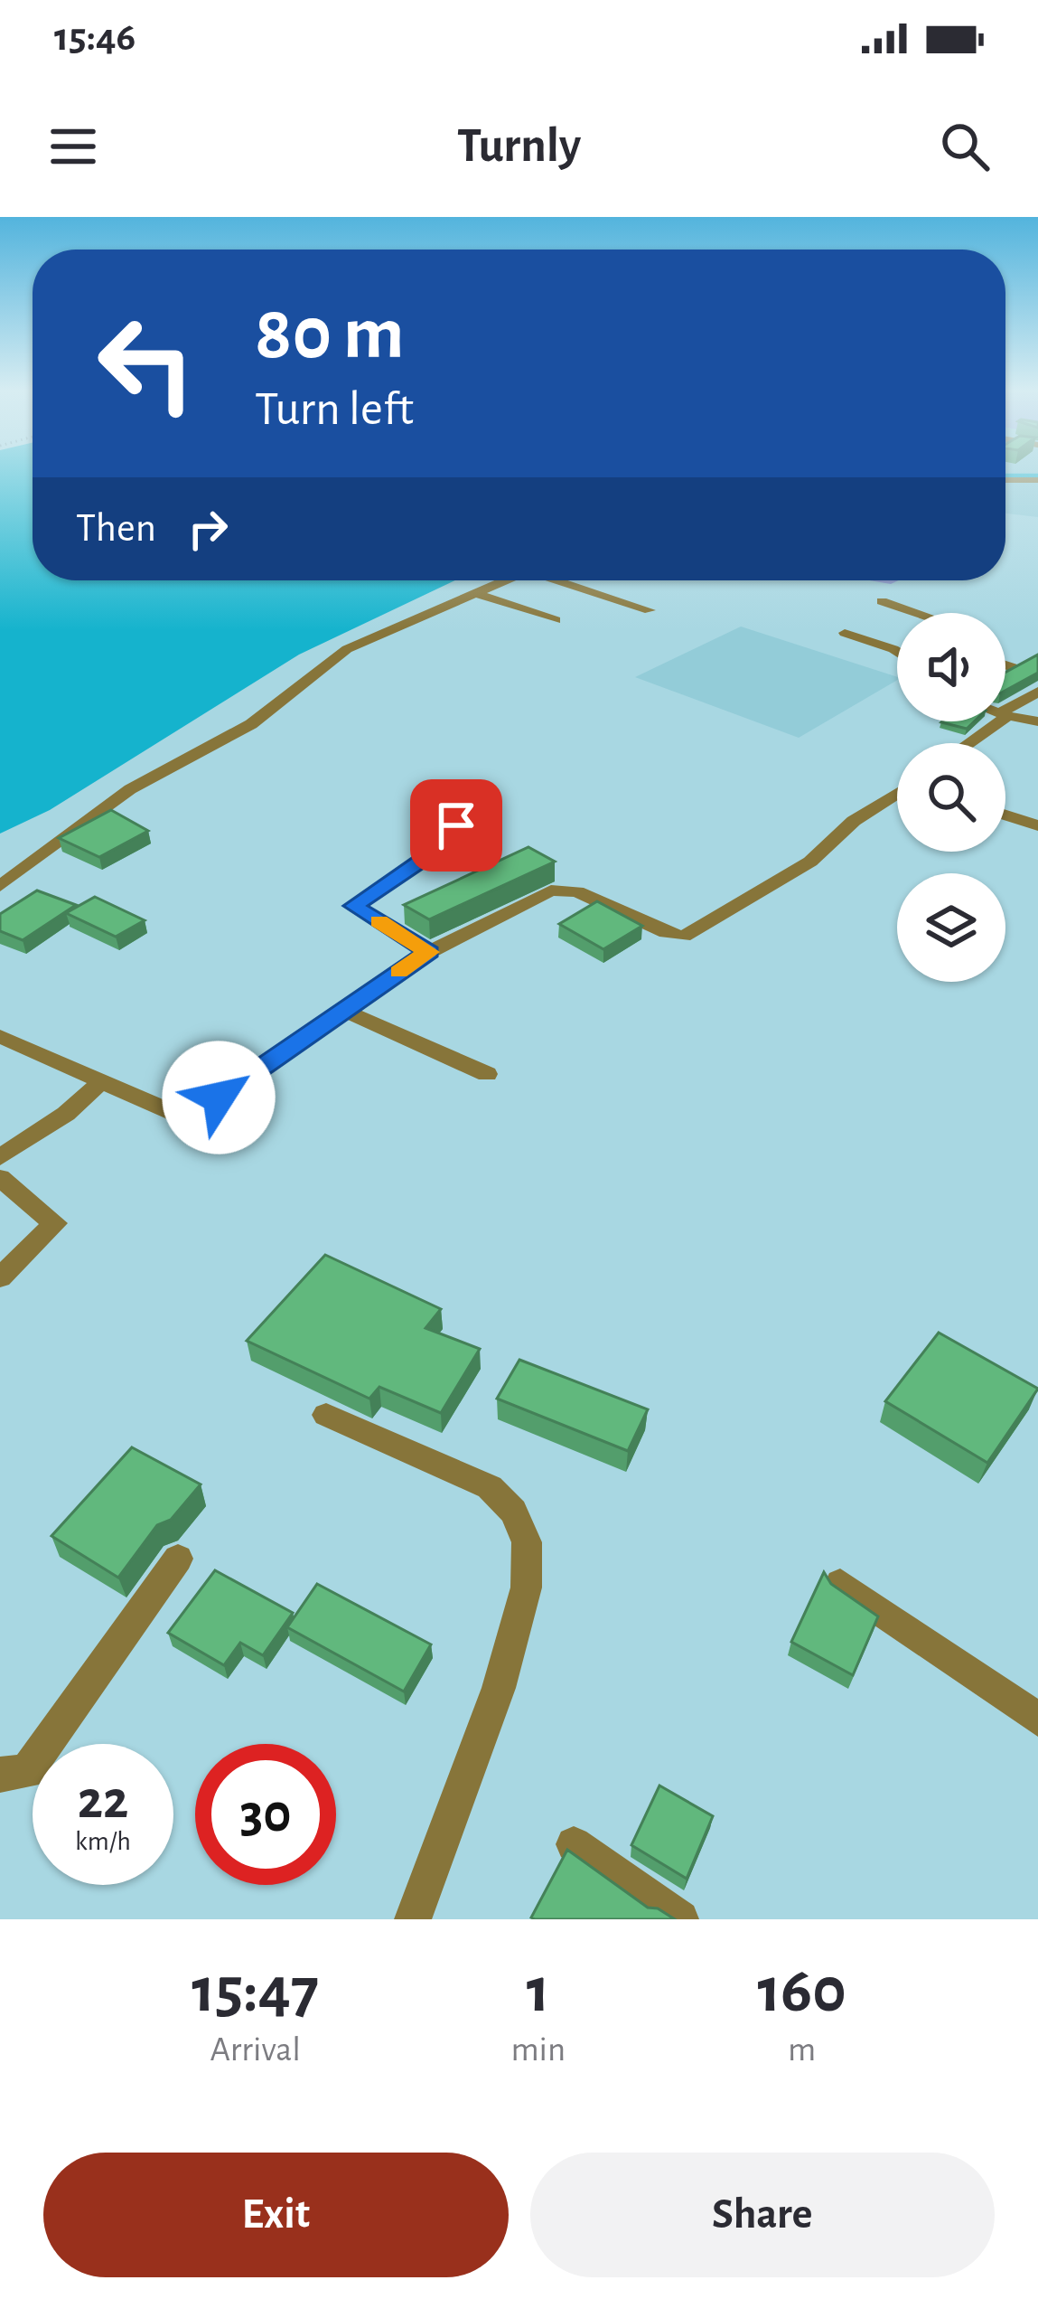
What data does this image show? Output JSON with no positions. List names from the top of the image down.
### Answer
{
  "page": {
    "status": "15:46",
    "header": "Turnly",
    "turn": ["80 m", "Turn left"],
    "then": "Then",
    "speed": "22 km/h",
    "limit": "30",
    "eta": [
      "15:47",
      "Arrival",
      "1",
      "min",
      "160",
      "m"
    ],
    "buttons": ["Exit", "Share"]
  }
}
